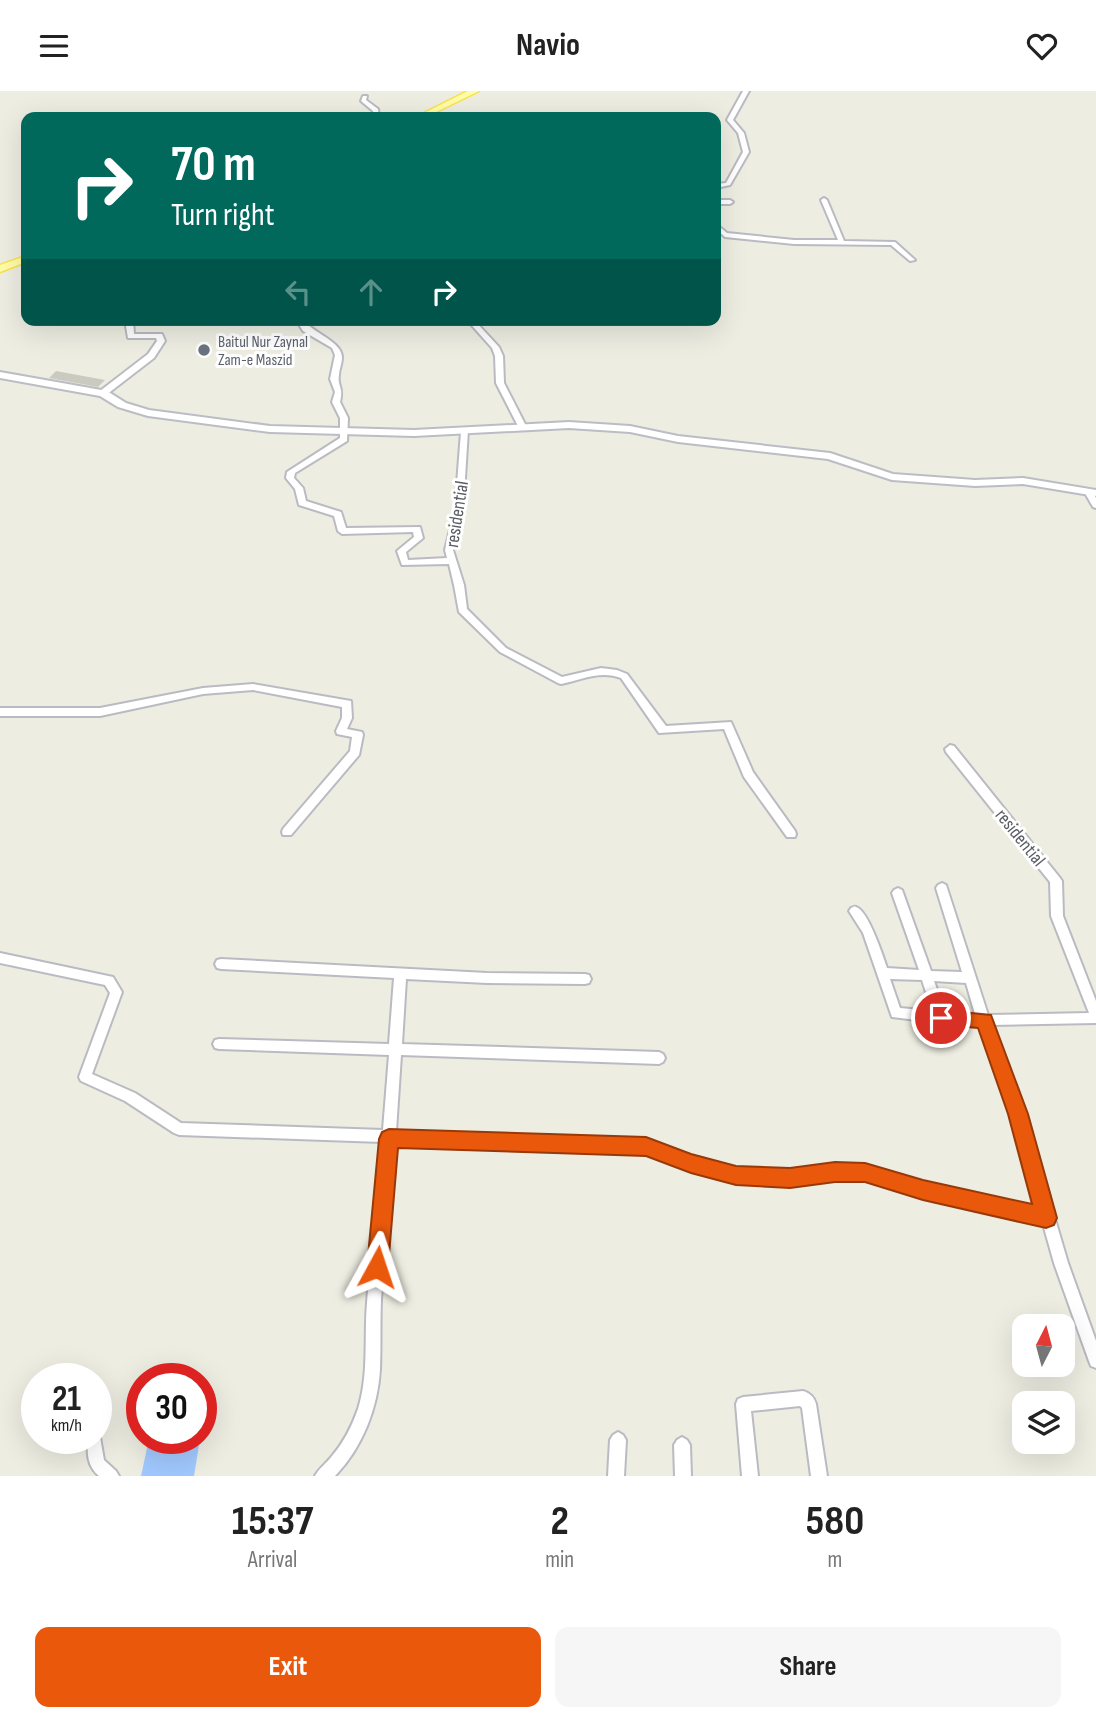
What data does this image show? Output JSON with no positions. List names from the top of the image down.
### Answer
{
  "streets": {
    "street": ["residential"]
  },
  "places": ["Baitul Nur Zaynal Zam-e Maszid"],
  "north": "top",
  "page": {
    "header": "Navio",
    "turn": ["70 m", "Turn right"],
    "speed": "21 km/h",
    "limit": "30",
    "eta": [
      "15:37",
      "Arrival",
      "2",
      "min",
      "580",
      "m"
    ],
    "buttons": ["Exit", "Share"]
  }
}
